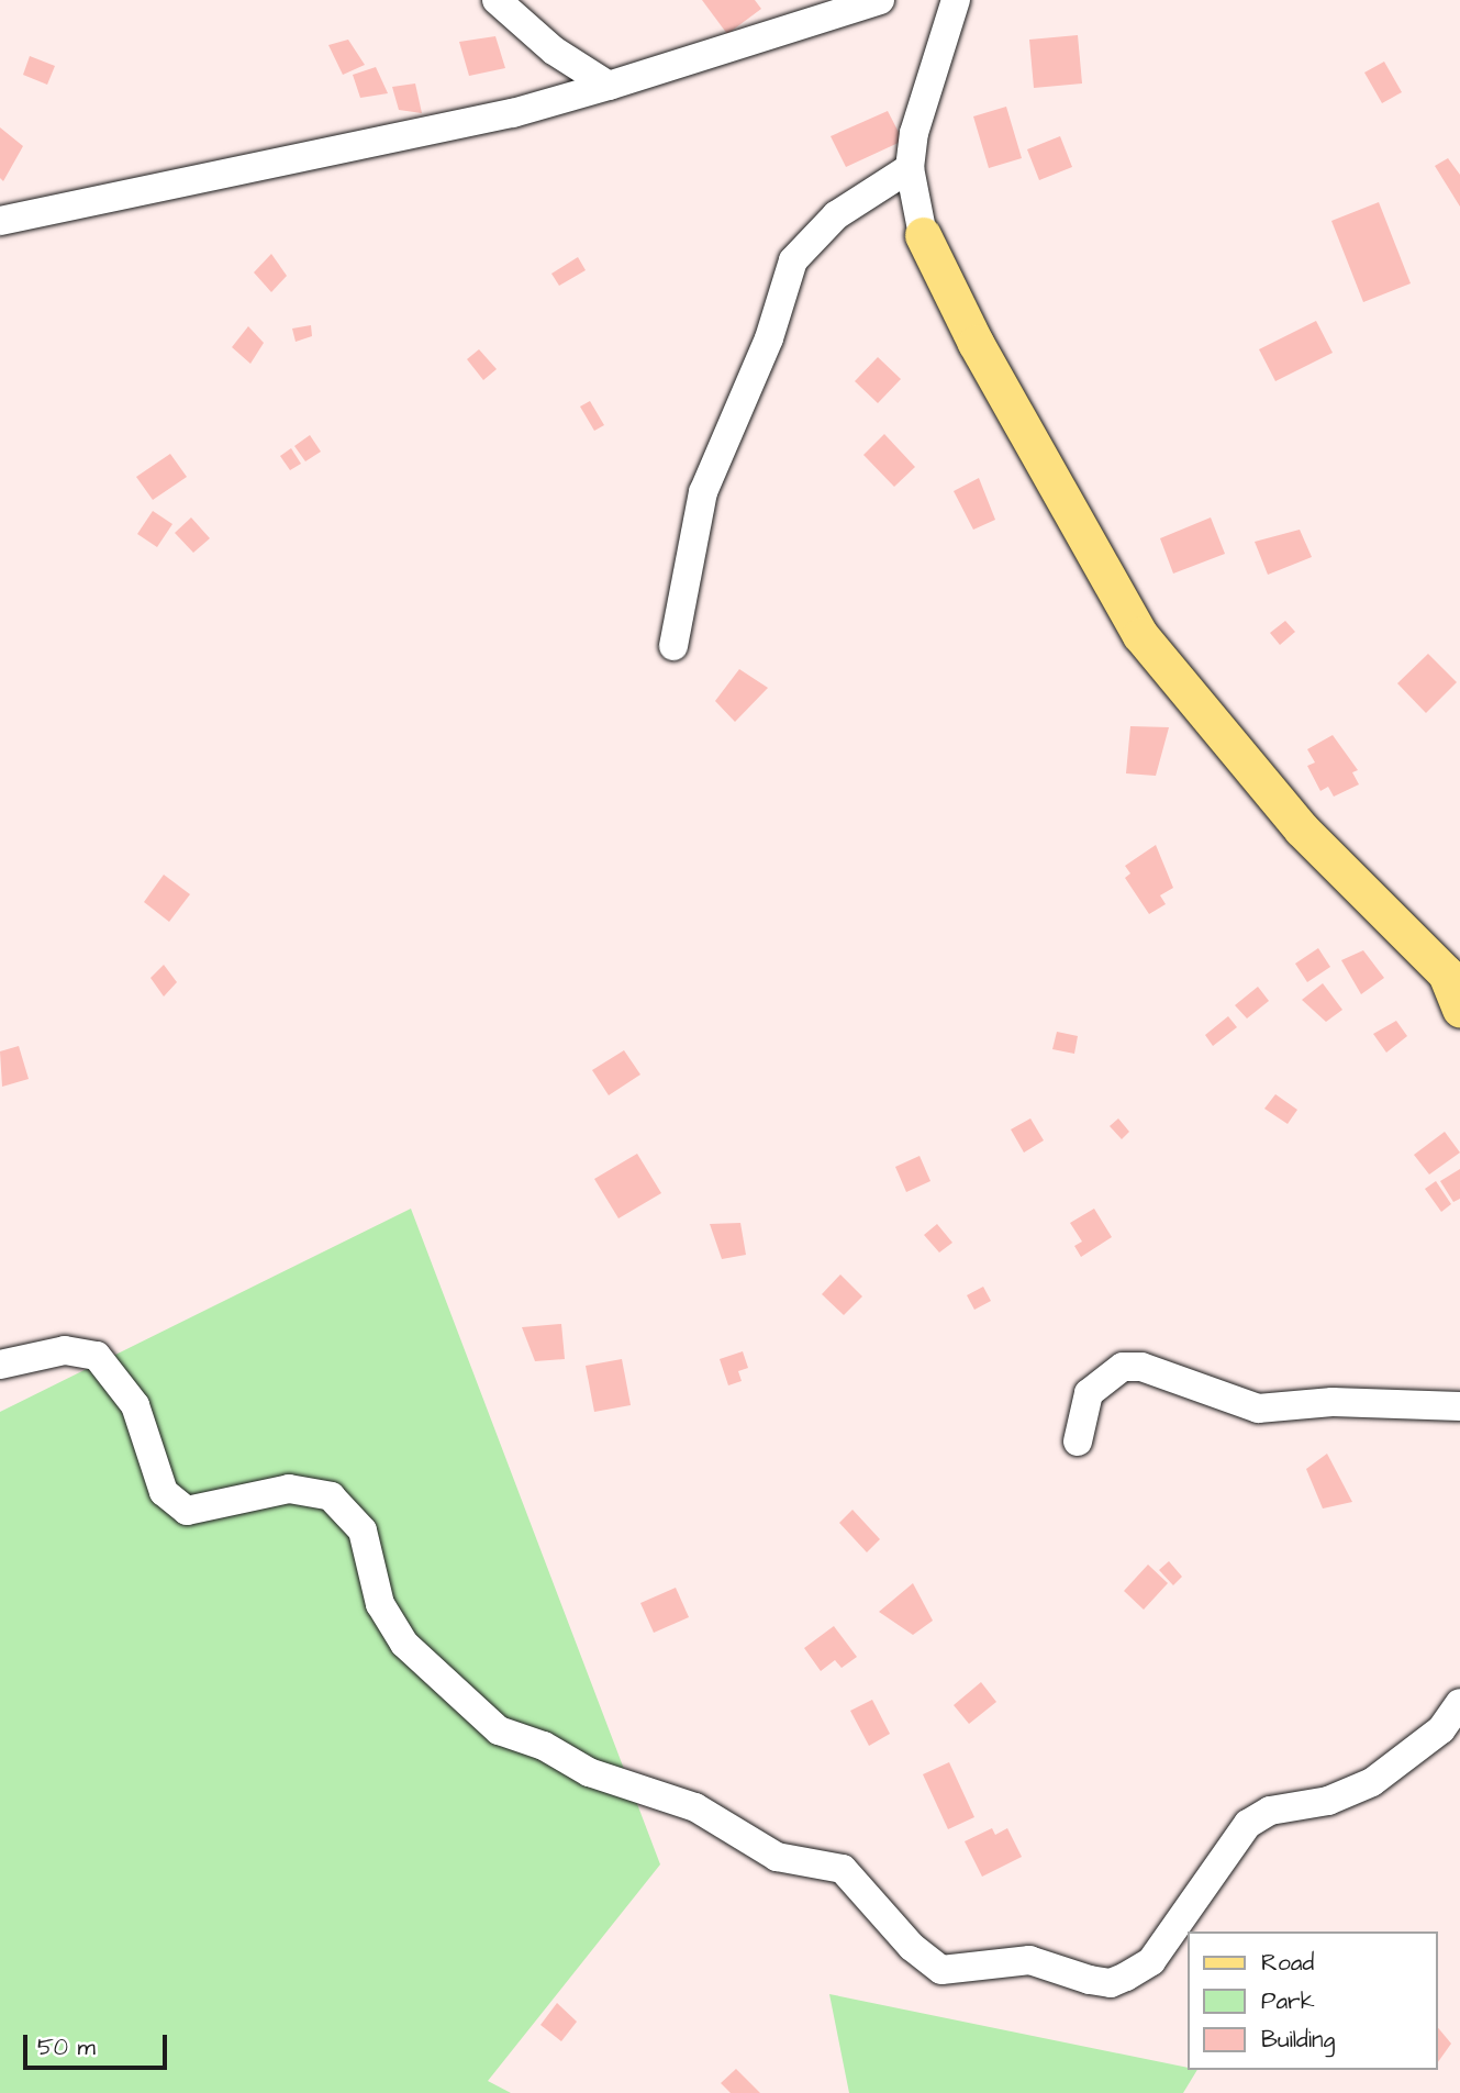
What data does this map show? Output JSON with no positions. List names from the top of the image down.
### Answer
{
  "legend": ["Road", "Park", "Building"],
  "scale_bar": "50 m"
}
